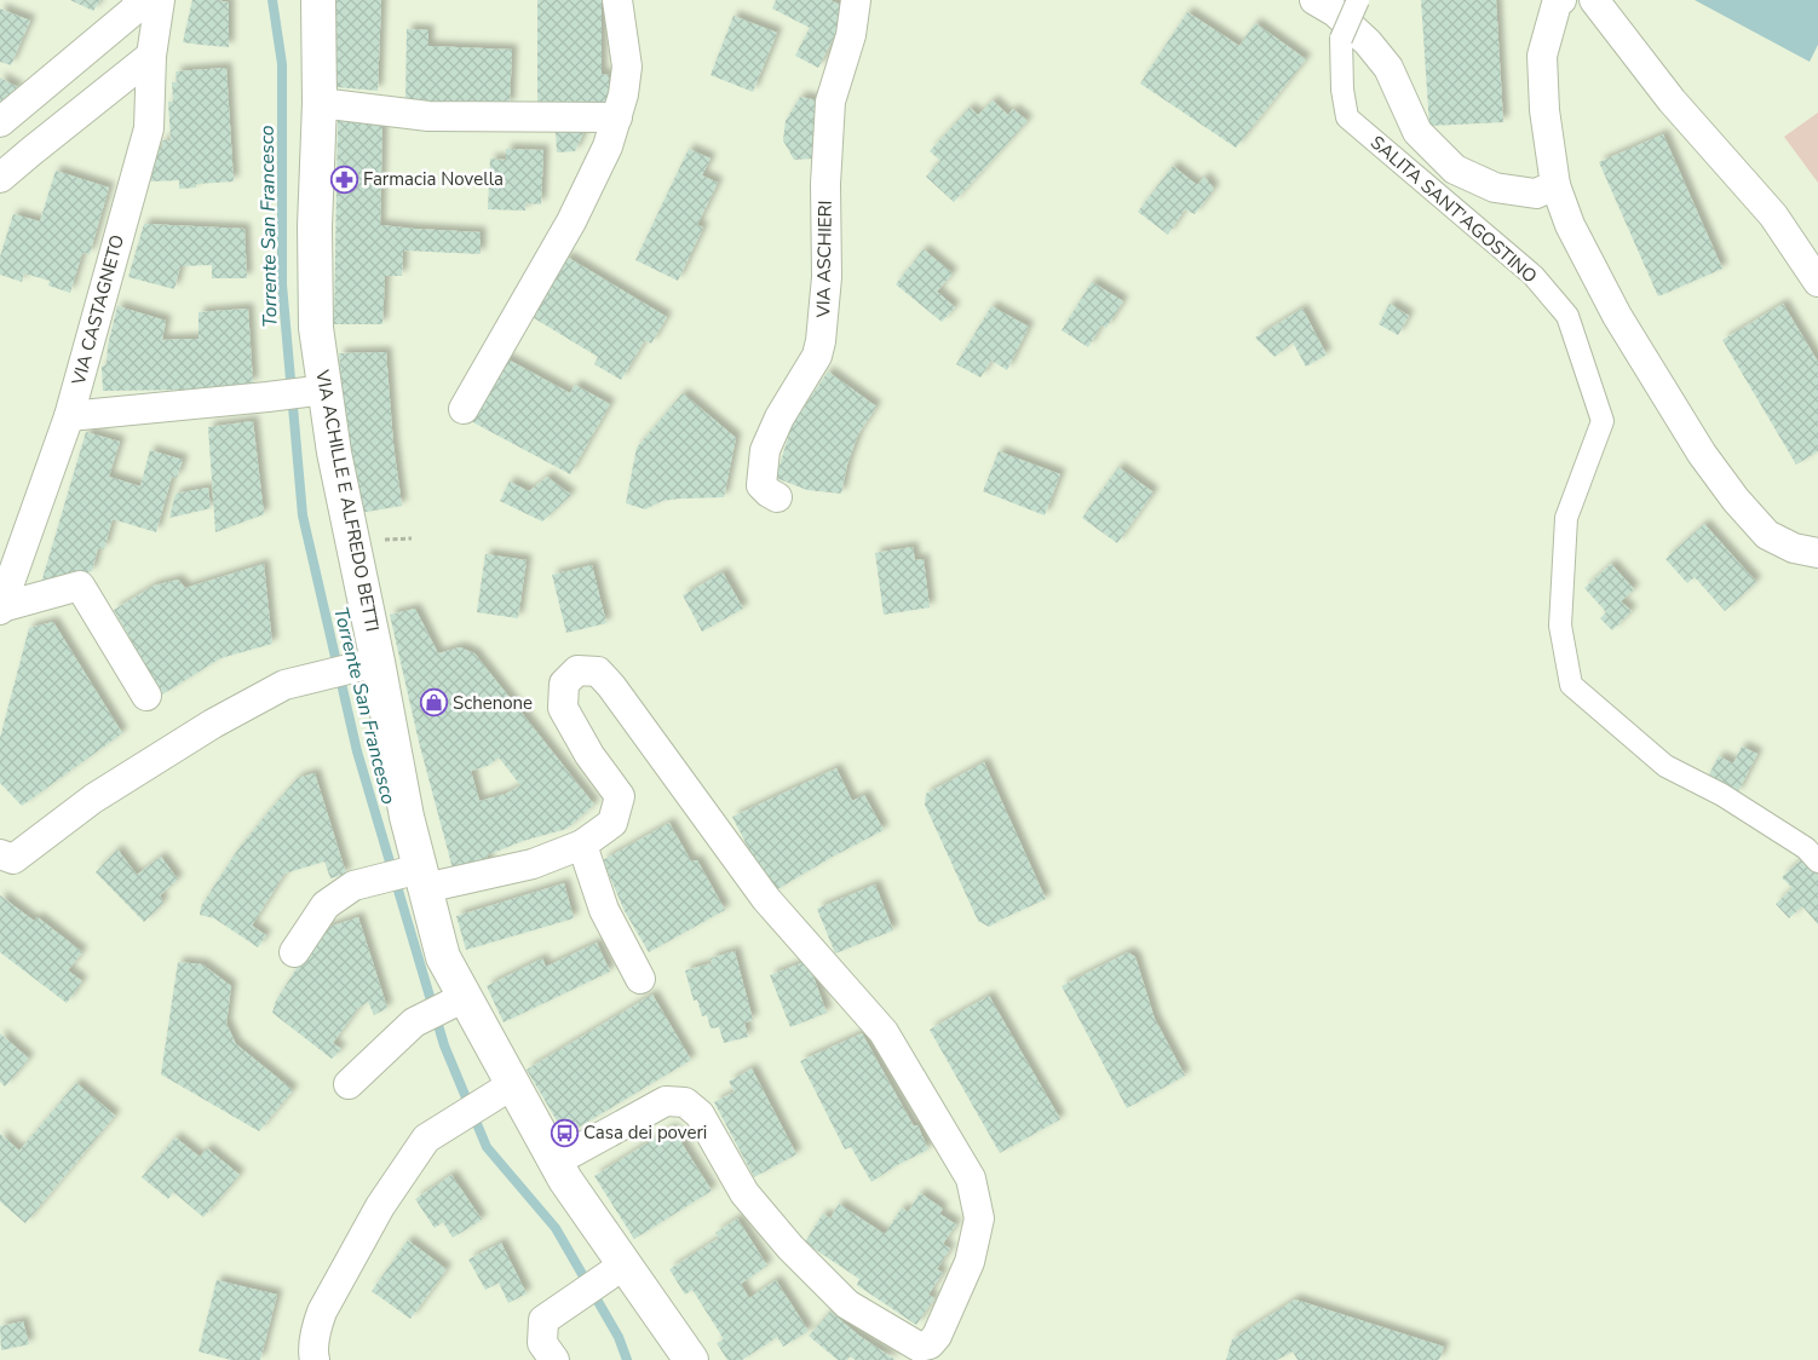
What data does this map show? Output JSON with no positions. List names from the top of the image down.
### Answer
{
  "streets": {
    "street": [
      "SALITA SANT'AGOSTINO",
      "VIA ASCHIERI",
      "VIA CASTAGNETO",
      "VIA ACHILLE E ALFREDO BETTI"
    ]
  },
  "water": ["Torrente San Francesco"],
  "places": {
    "pharmacy": ["Farmacia Novella"],
    "shop": ["Schenone"],
    "bus stop": ["Casa dei poveri"]
  }
}
